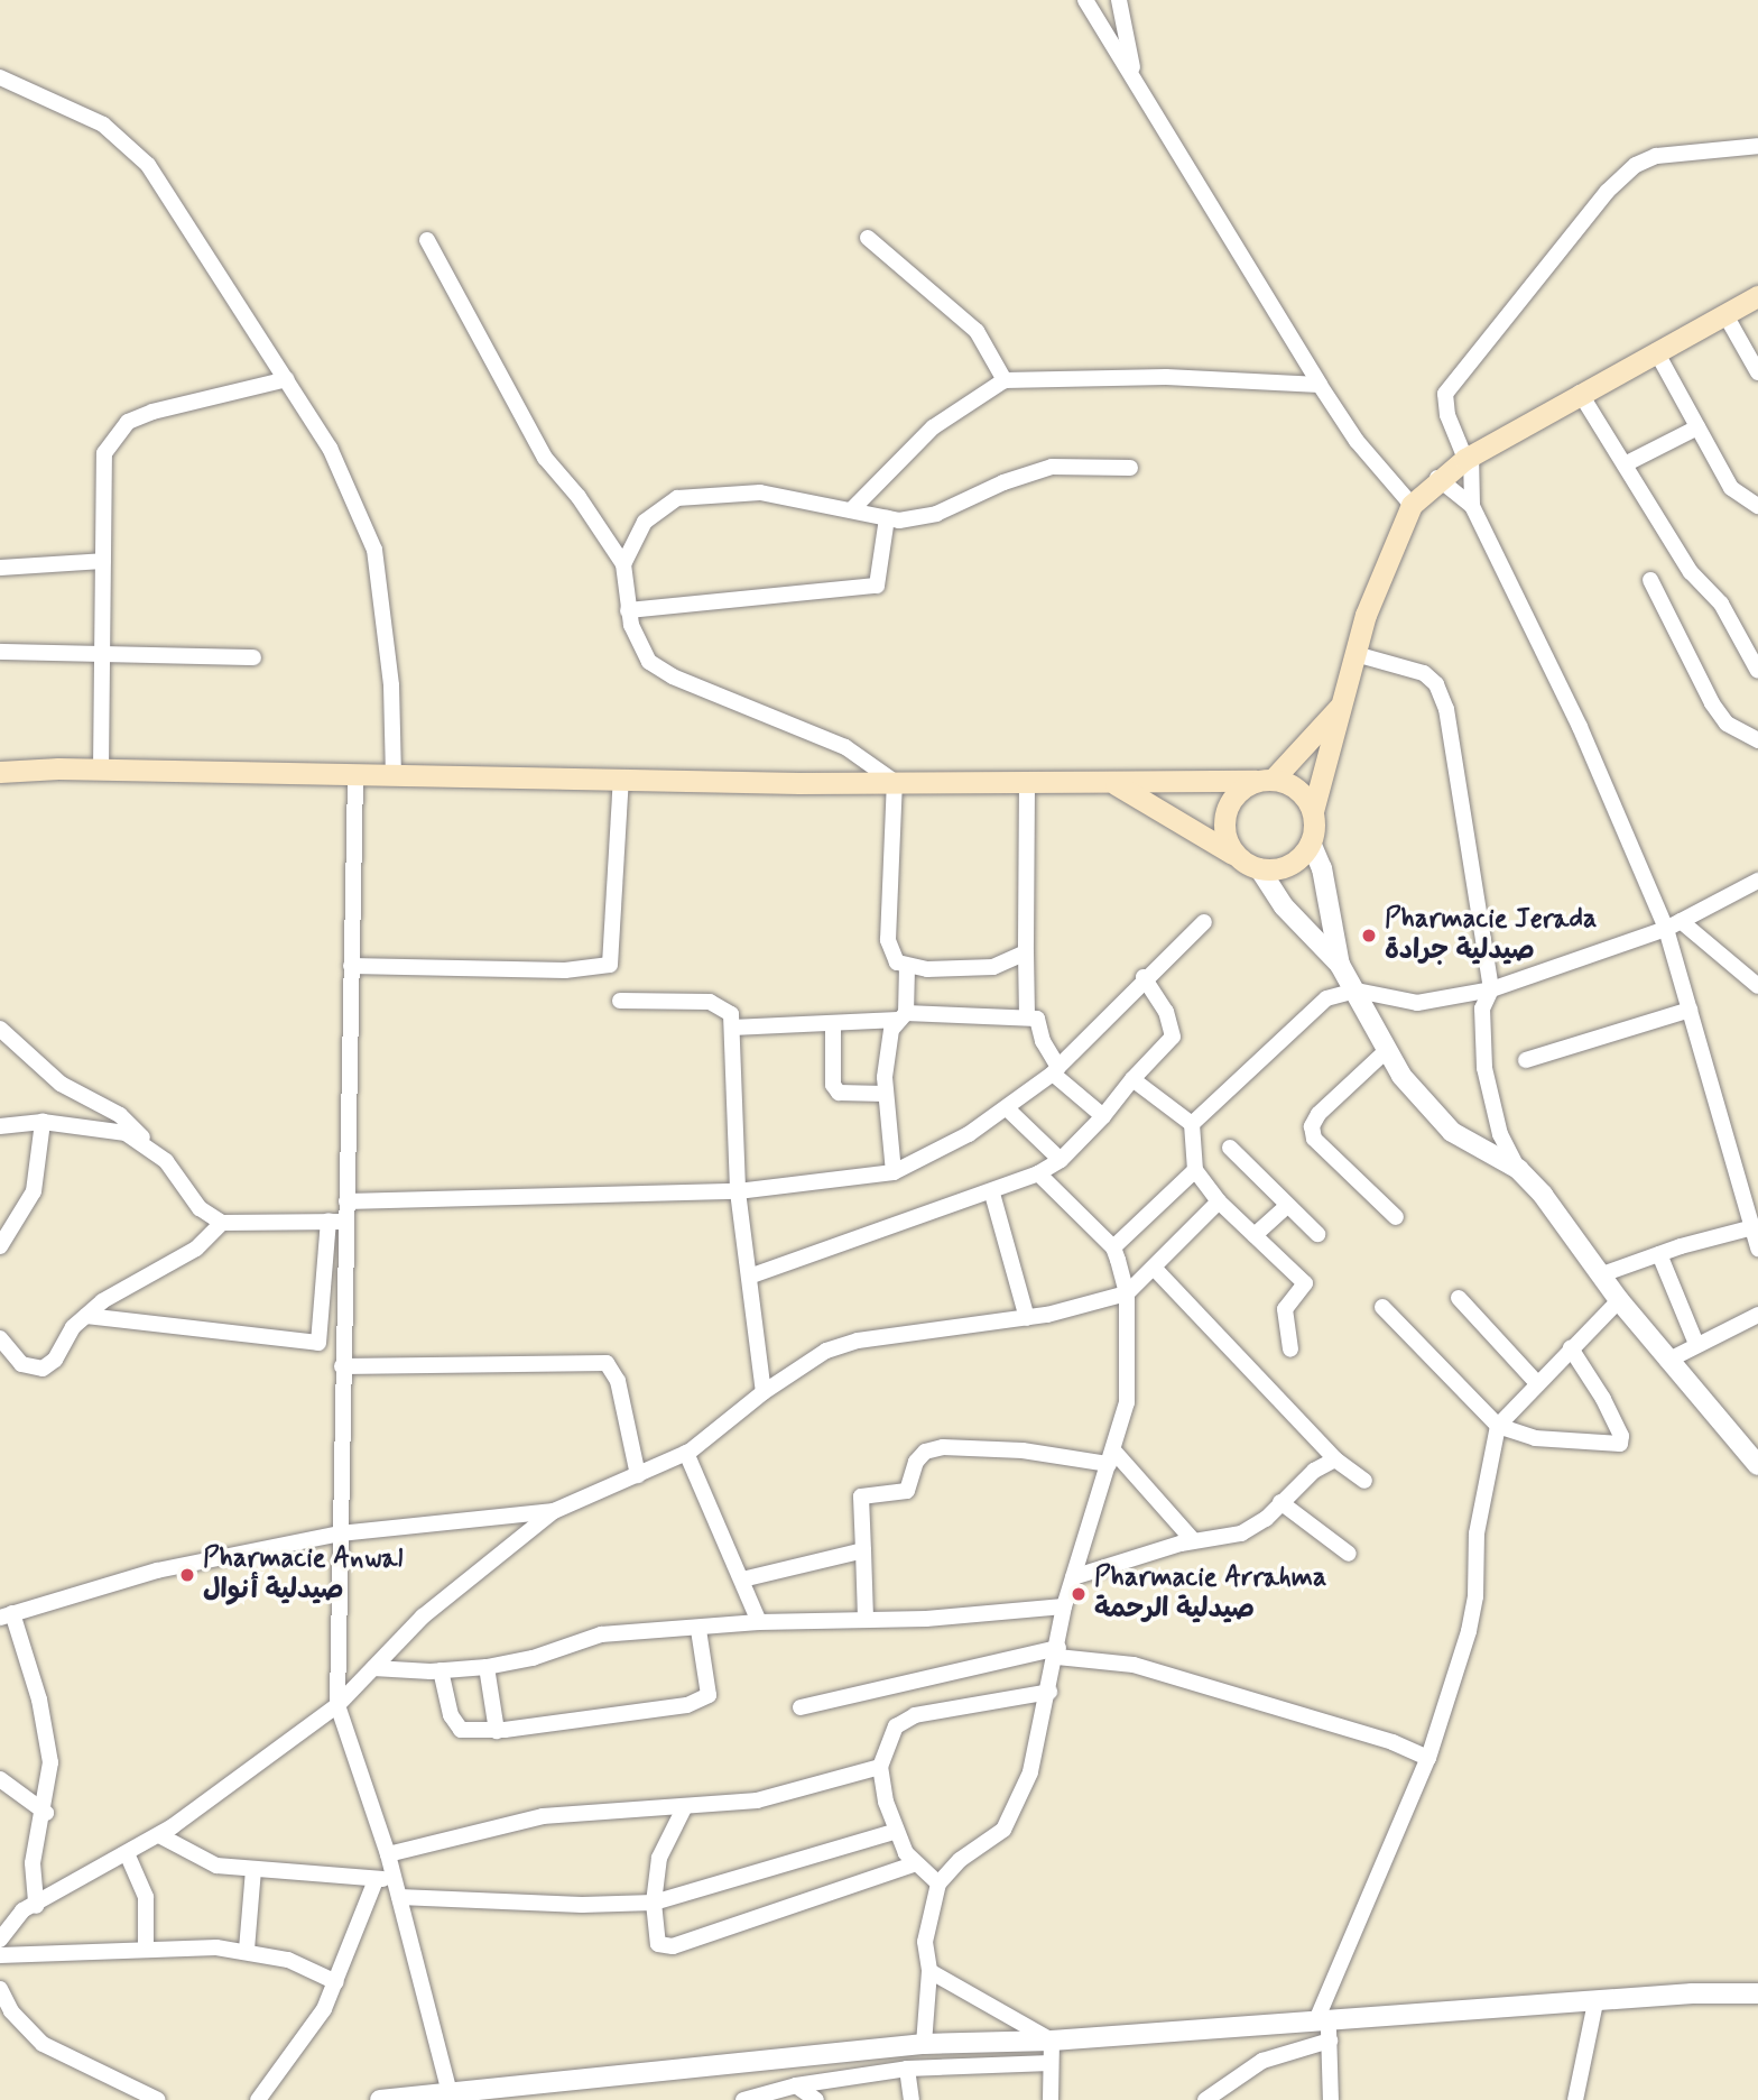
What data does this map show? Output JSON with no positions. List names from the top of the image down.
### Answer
{
  "places": ["Pharmacie Jerada صيدلية جرادة", "Pharmacie Anwal صيدلية أنوال", "Pharmacie Arrahma صيدلية الرحمة"]
}
